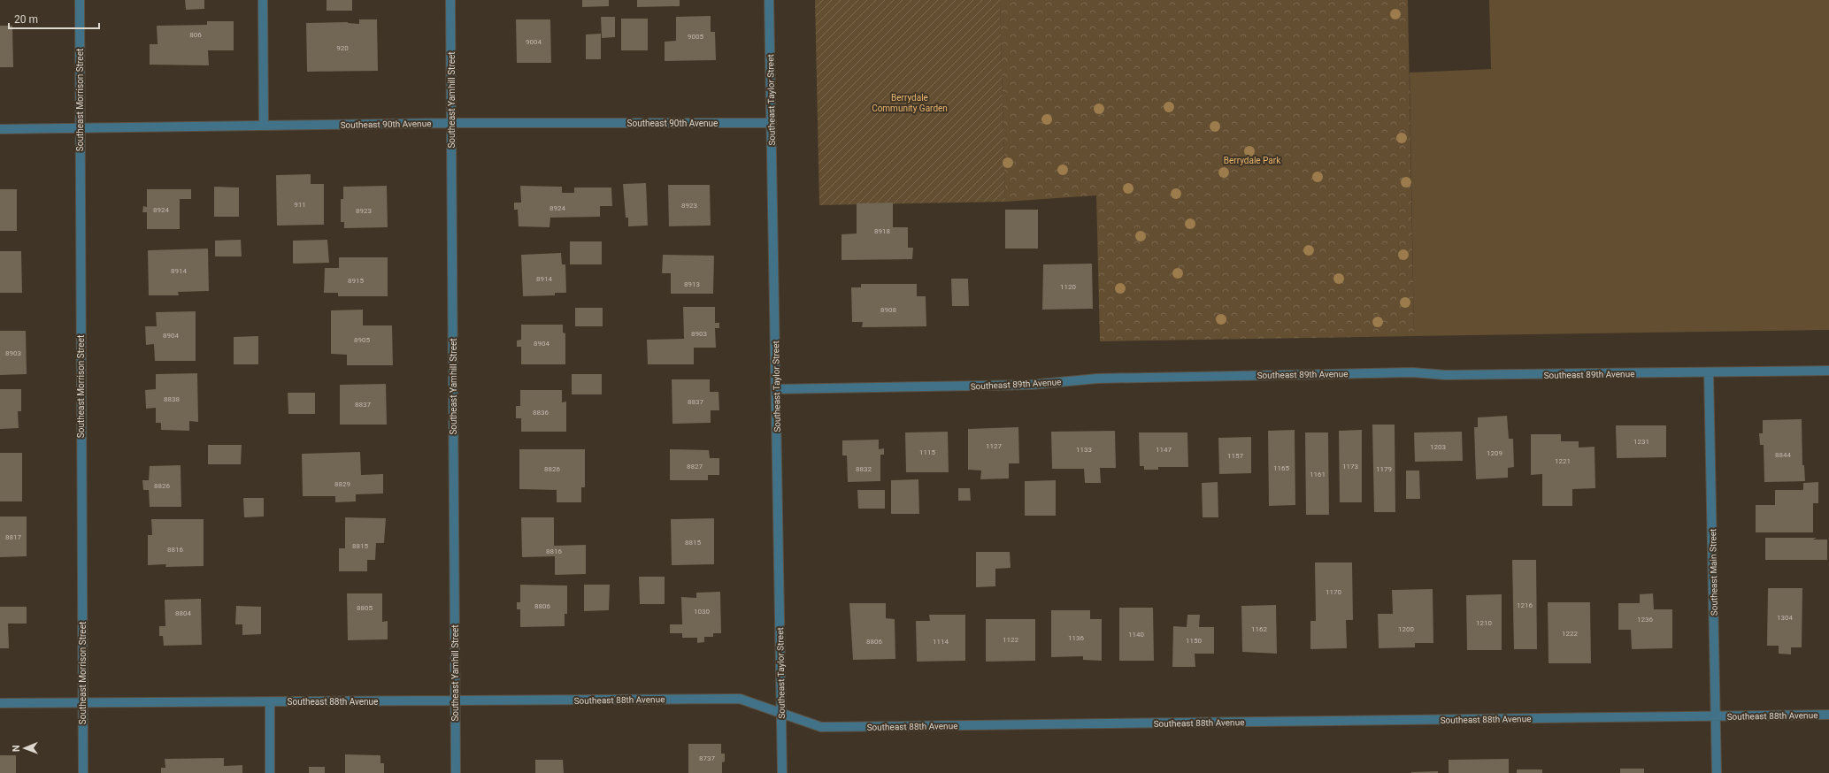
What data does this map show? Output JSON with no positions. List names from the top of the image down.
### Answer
{
  "streets": {
    "street": [
      "Southeast Morrison Street",
      "Southeast Yamhill Street",
      "Southeast Taylor Street",
      "Southeast 90th Avenue",
      "Southeast 89th Avenue",
      "Southeast Main Street",
      "Southeast 88th Avenue"
    ]
  },
  "crossings": [
    ["Southeast Morrison Street", "Southeast 90th Avenue"],
    ["Southeast Morrison Street", "Southeast 88th Avenue"],
    ["Southeast Yamhill Street", "Southeast 90th Avenue"],
    ["Southeast Yamhill Street", "Southeast 88th Avenue"],
    ["Southeast Taylor Street", "Southeast 90th Avenue"],
    ["Southeast Taylor Street", "Southeast 89th Avenue"],
    ["Southeast Taylor Street", "Southeast 88th Avenue"],
    ["Southeast 89th Avenue", "Southeast Main Street"],
    ["Southeast Main Street", "Southeast 88th Avenue"]
  ],
  "parks": ["Berrydale Community Garden", "Berrydale Park"],
  "house_numbers": [
    "806",
    "9005",
    "9004",
    "920",
    "911",
    "8923",
    "8924",
    "8924",
    "8923",
    "8918",
    "8914",
    "8914",
    "8915",
    "8913",
    "1120",
    "8908",
    "8903",
    "8904",
    "8905",
    "8904",
    "8903",
    "8838",
    "8837",
    "8837",
    "8836",
    "1231",
    "1127",
    "1203",
    "1133",
    "1147",
    "1115",
    "1209",
    "8844",
    "1157",
    "1221",
    "8827",
    "1173",
    "1165",
    "8826",
    "8832",
    "1179",
    "1161",
    "8829",
    "8826",
    "8817",
    "8815",
    "8815",
    "8816",
    "8816",
    "1170",
    "1216",
    "8806",
    "8805",
    "1030",
    "8804",
    "1304",
    "1236",
    "1210",
    "1162",
    "1200",
    "1222",
    "1140",
    "1136",
    "1122",
    "1150",
    "8806",
    "1114",
    "8737"
  ],
  "scale_bar": "20 m",
  "north": "left"
}
